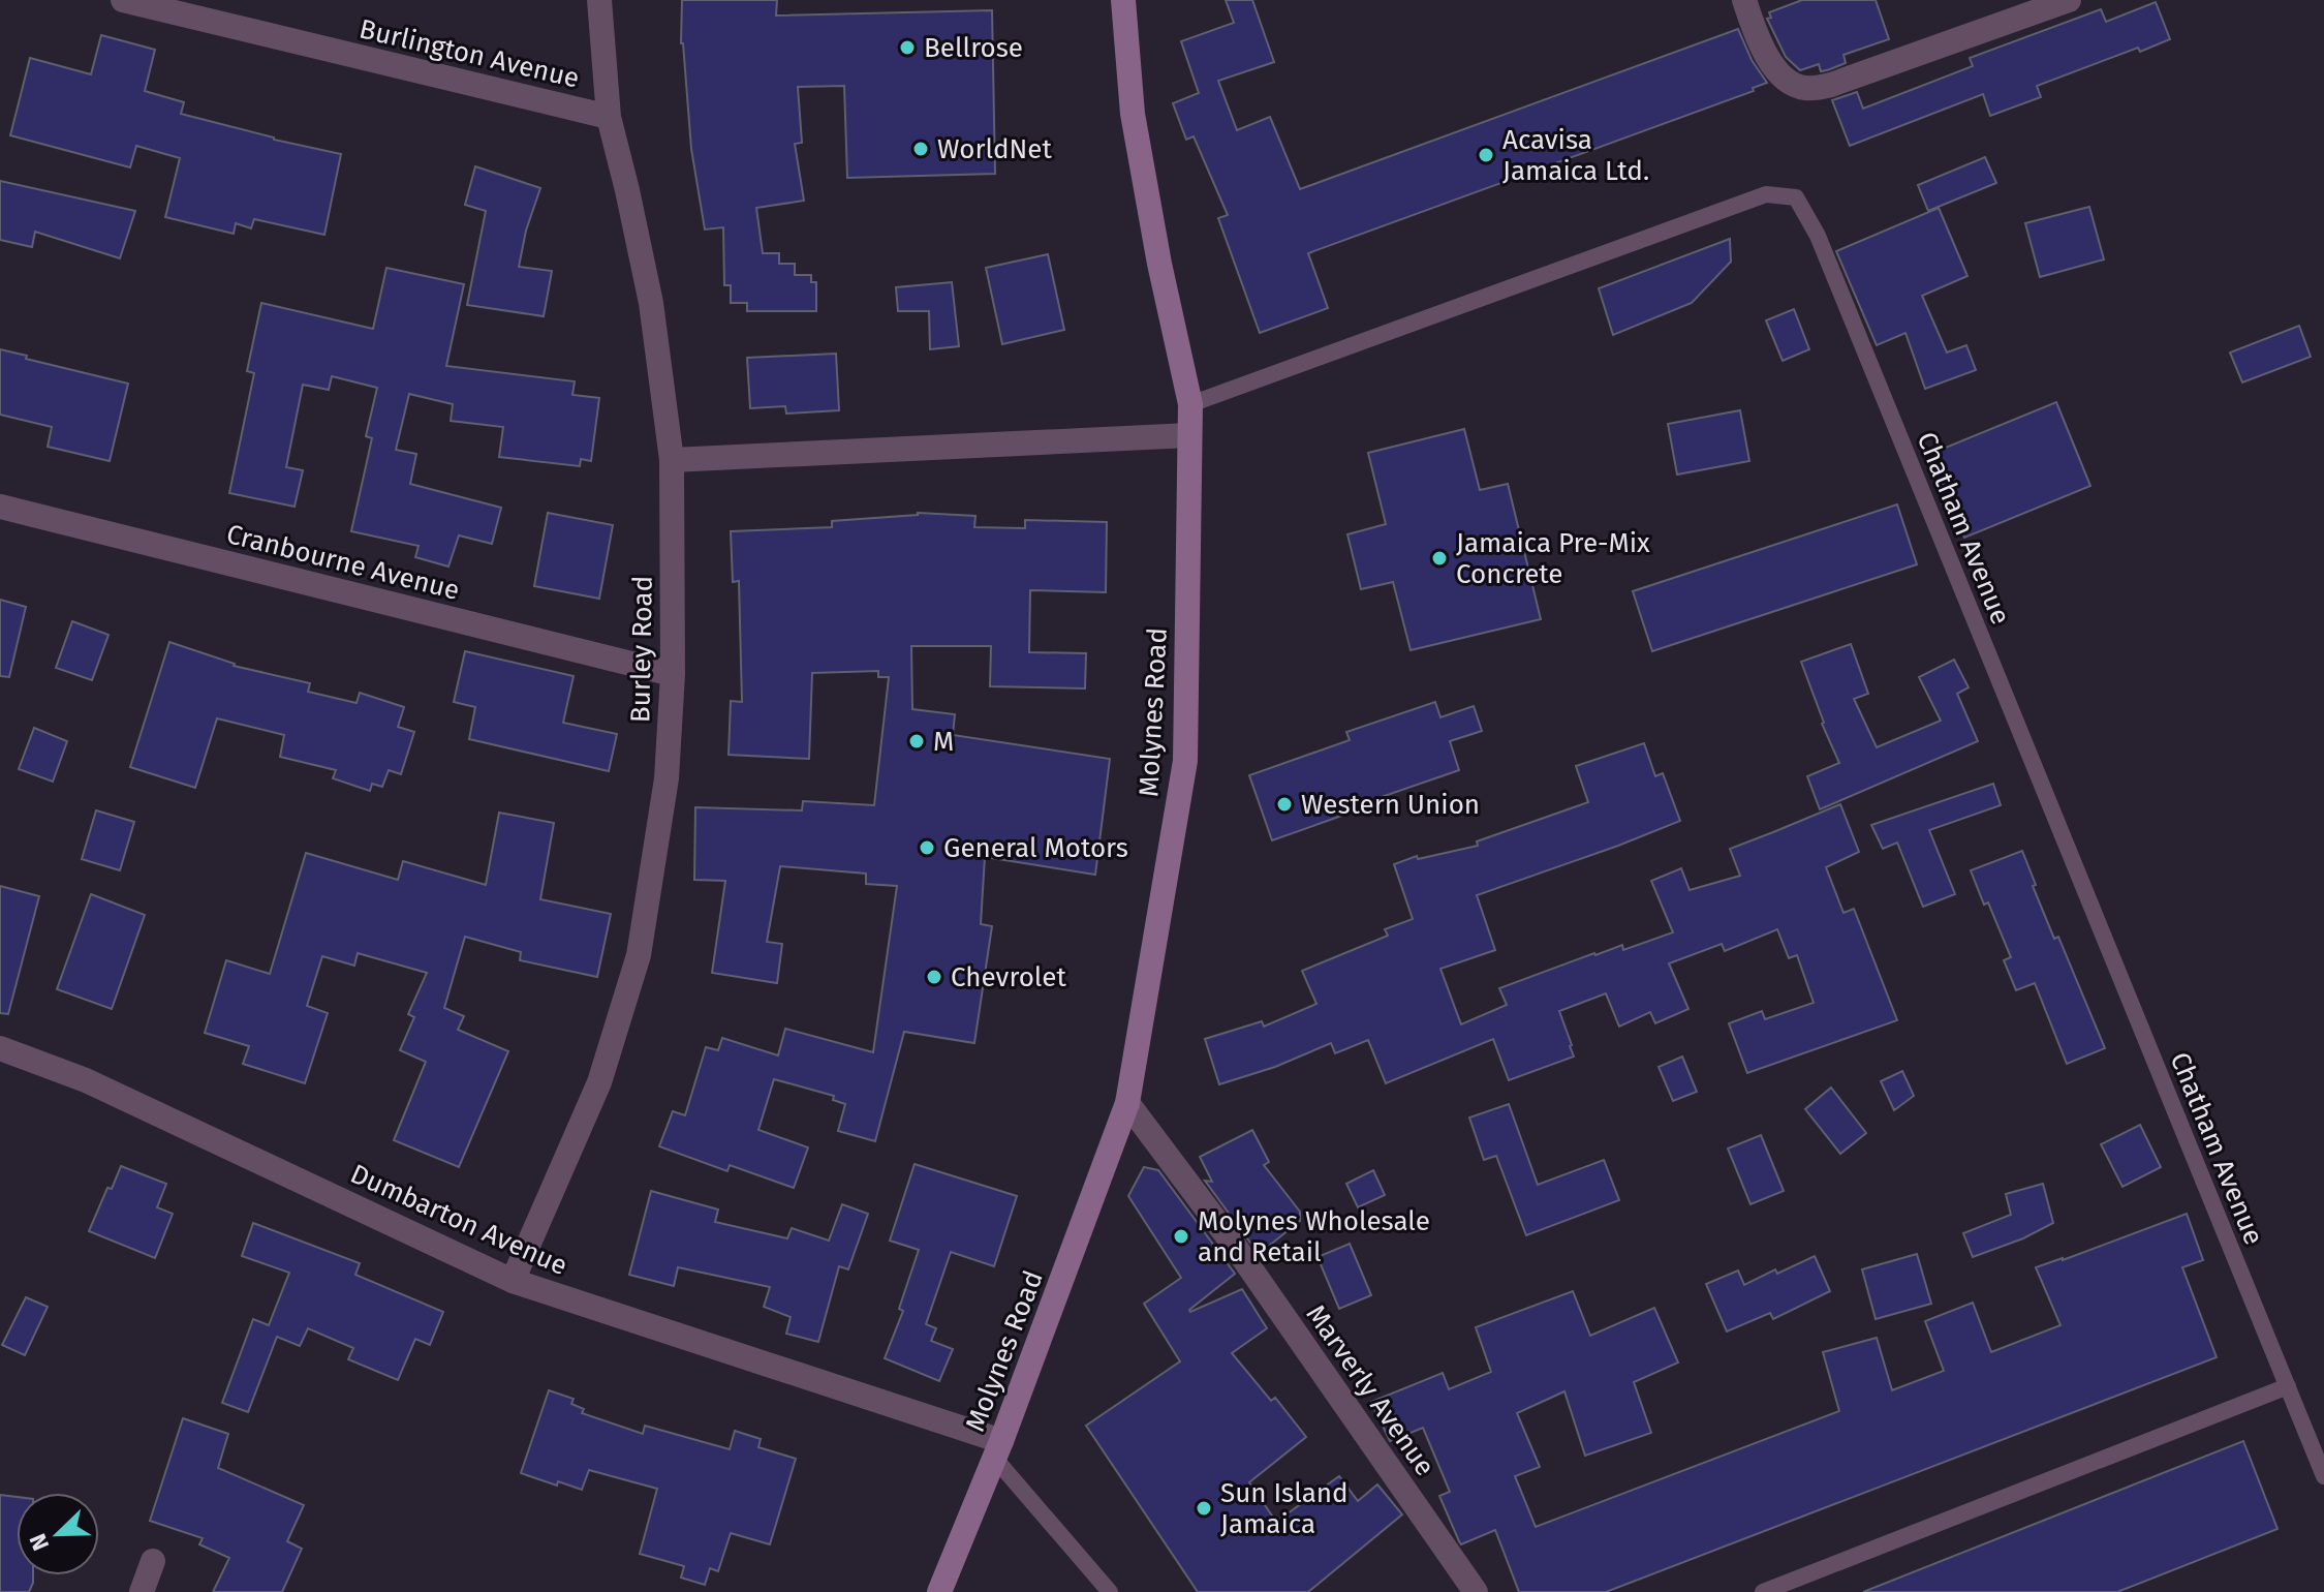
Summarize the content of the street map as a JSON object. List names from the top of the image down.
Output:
{
  "streets": {
    "main road": ["Molynes Road"],
    "street": [
      "Burlington Avenue",
      "Cranbourne Avenue",
      "Burley Road",
      "Dumbarton Avenue",
      "Marverly Avenue"
    ],
    "lane": ["Chatham Avenue"]
  },
  "crossings": [
    ["Burlington Avenue", "Burley Road"],
    ["Chatham Avenue", "Molynes Road"],
    ["Cranbourne Avenue", "Burley Road"],
    ["Burley Road", "Dumbarton Avenue"],
    ["Molynes Road", "Dumbarton Avenue"],
    ["Molynes Road", "Marverly Avenue"]
  ],
  "places": [
    "Bellrose",
    "WorldNet",
    "Acavisa Jamaica Ltd.",
    "Jamaica Pre-Mix Concrete",
    "M",
    "Western Union",
    "General Motors",
    "Chevrolet",
    "Molynes Wholesale and Retail",
    "Sun Island Jamaica"
  ],
  "north": "bottom left"
}
